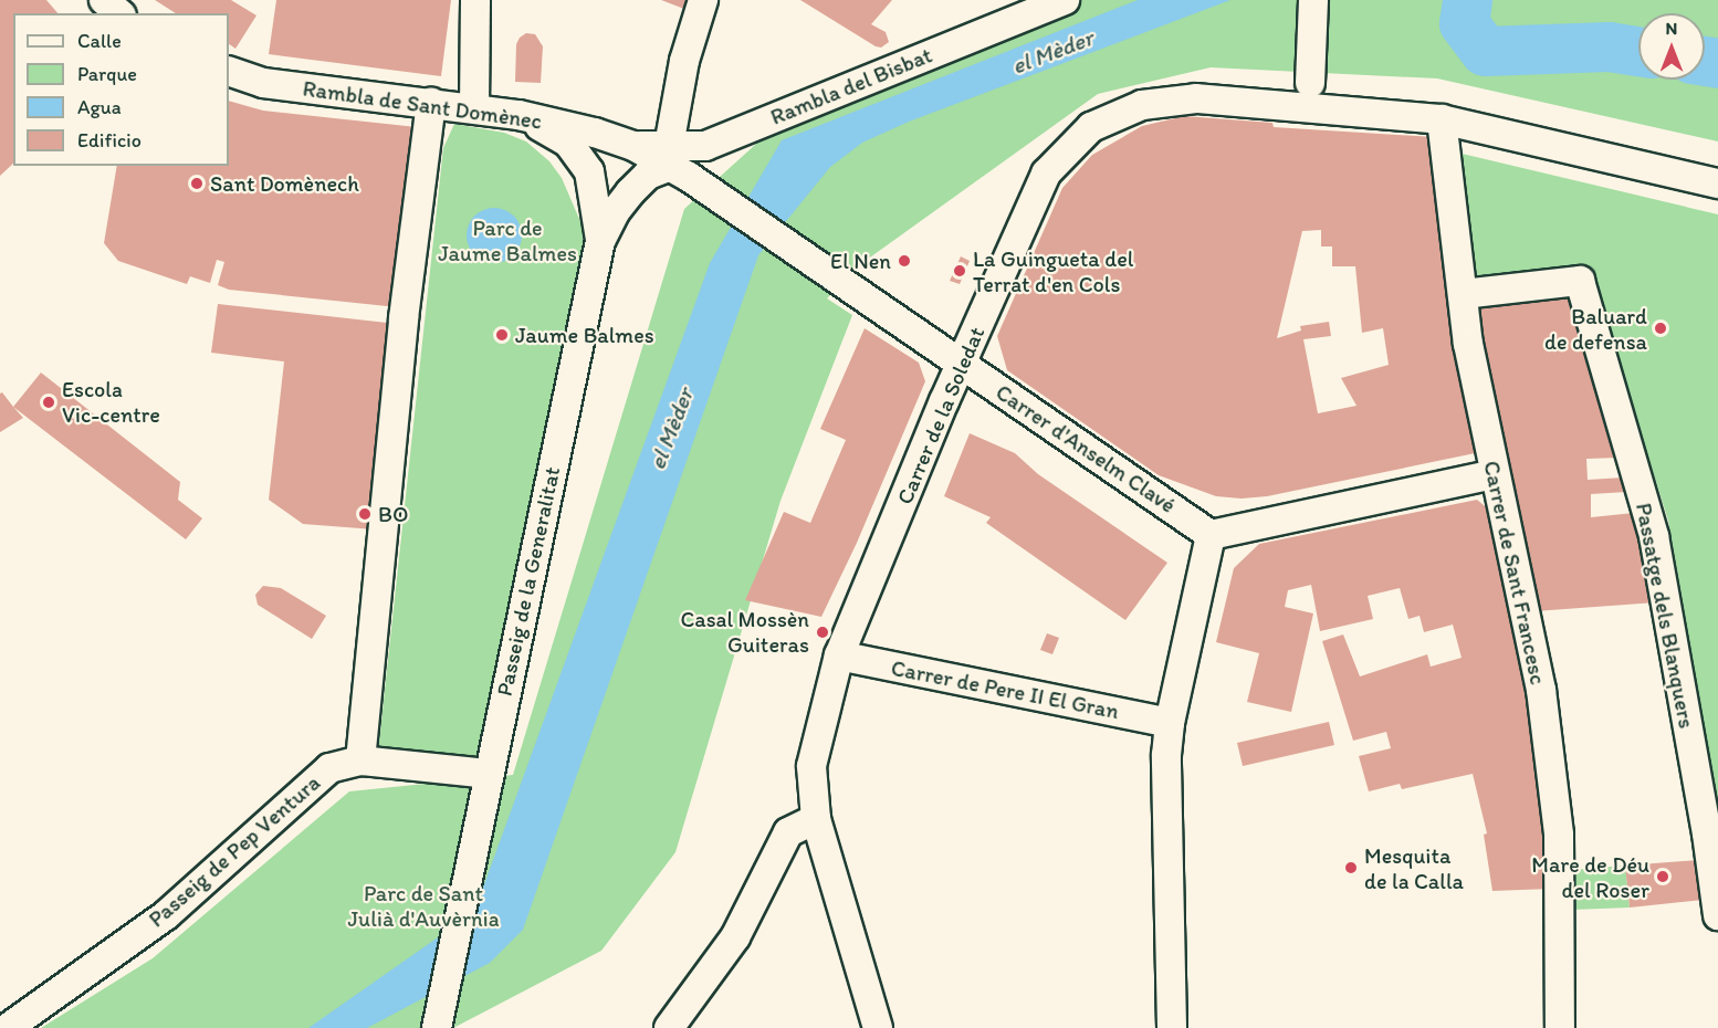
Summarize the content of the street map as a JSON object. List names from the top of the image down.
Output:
{
  "streets": {
    "street": [
      "Rambla del Bisbat",
      "Rambla de Sant Domènec",
      "Carrer de la Soledat",
      "Carrer d'Anselm Clavé",
      "Carrer de Sant Francesc",
      "Passeig de la Generalitat",
      "Passatge dels Blanquers",
      "Carrer de Pere II El Gran",
      "Passeig de Pep Ventura"
    ]
  },
  "crossings": [
    ["Rambla del Bisbat", "Rambla de Sant Domènec"],
    ["Rambla del Bisbat", "Carrer d'Anselm Clavé"],
    ["Rambla del Bisbat", "Passeig de la Generalitat"],
    ["Carrer de la Soledat", "Carrer d'Anselm Clavé"],
    ["Carrer de la Soledat", "Carrer de Sant Francesc"],
    ["Carrer de la Soledat", "Carrer de Pere II El Gran"],
    ["Carrer d'Anselm Clavé", "Passeig de la Generalitat"],
    ["Carrer de Sant Francesc", "Passatge dels Blanquers"],
    ["Passeig de la Generalitat", "Passeig de Pep Ventura"]
  ],
  "water": ["el Mèder"],
  "parks": ["Parc de Jaume Balmes", "Parc de Sant Julià d'Auvèrnia"],
  "places": [
    "Sant Domènech",
    "El Nen",
    "La Guingueta del Terrat d'en Cols",
    "Baluard de defensa",
    "Jaume Balmes",
    "Escola Vic-centre",
    "BO",
    "Casal Mossèn Guiteras",
    "Mesquita de la Calla",
    "Mare de Déu del Roser"
  ],
  "legend": [
    "Calle",
    "Parque",
    "Agua",
    "Edificio"
  ],
  "north": "top"
}
